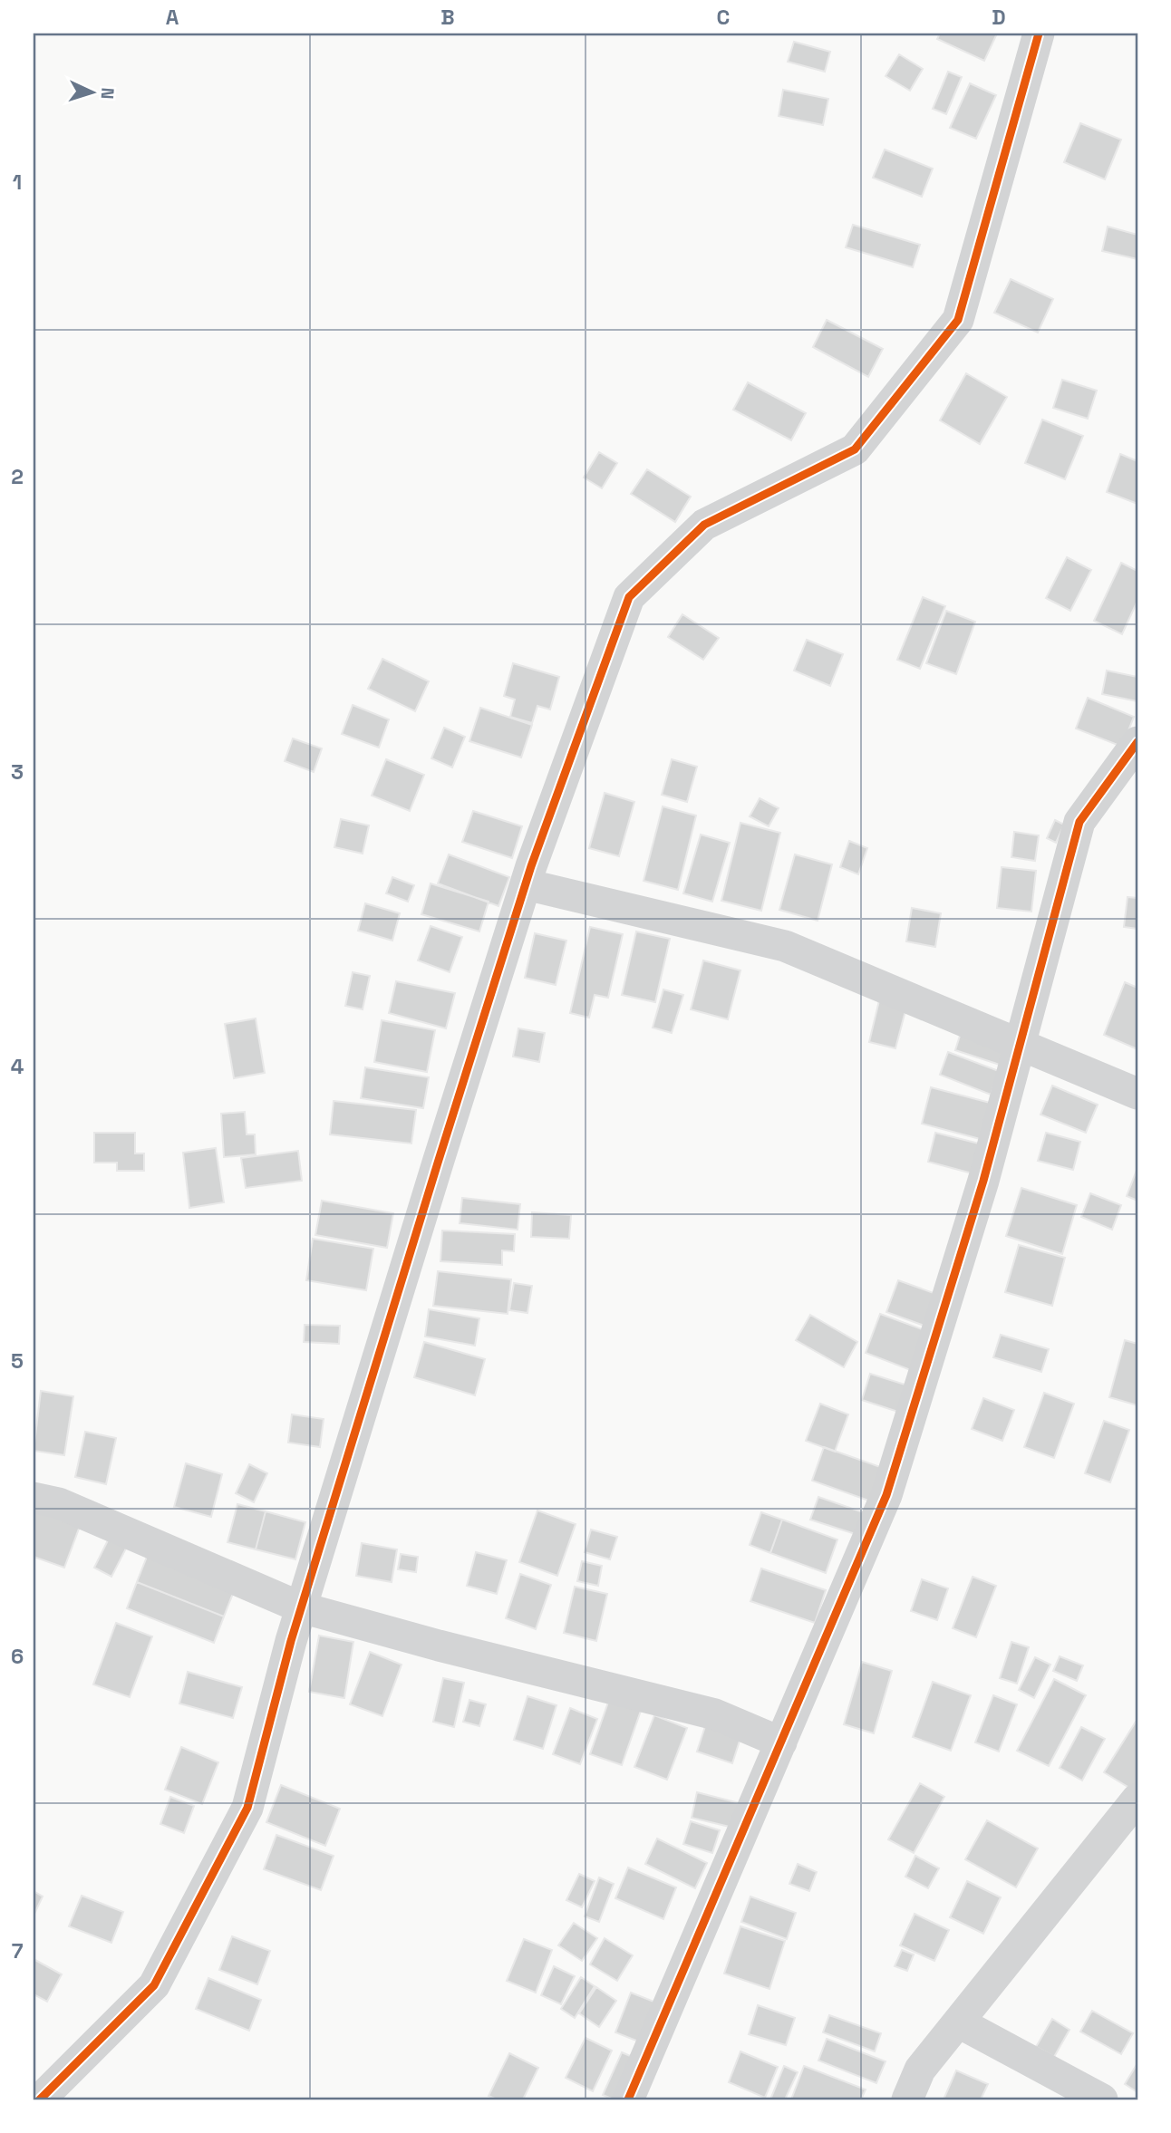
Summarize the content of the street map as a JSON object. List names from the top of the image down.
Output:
{
  "north": "right",
  "grid": {
    "columns": [
      "A",
      "B",
      "C",
      "D"
    ],
    "rows": [
      "1",
      "2",
      "3",
      "4",
      "5",
      "6",
      "7"
    ]
  }
}
